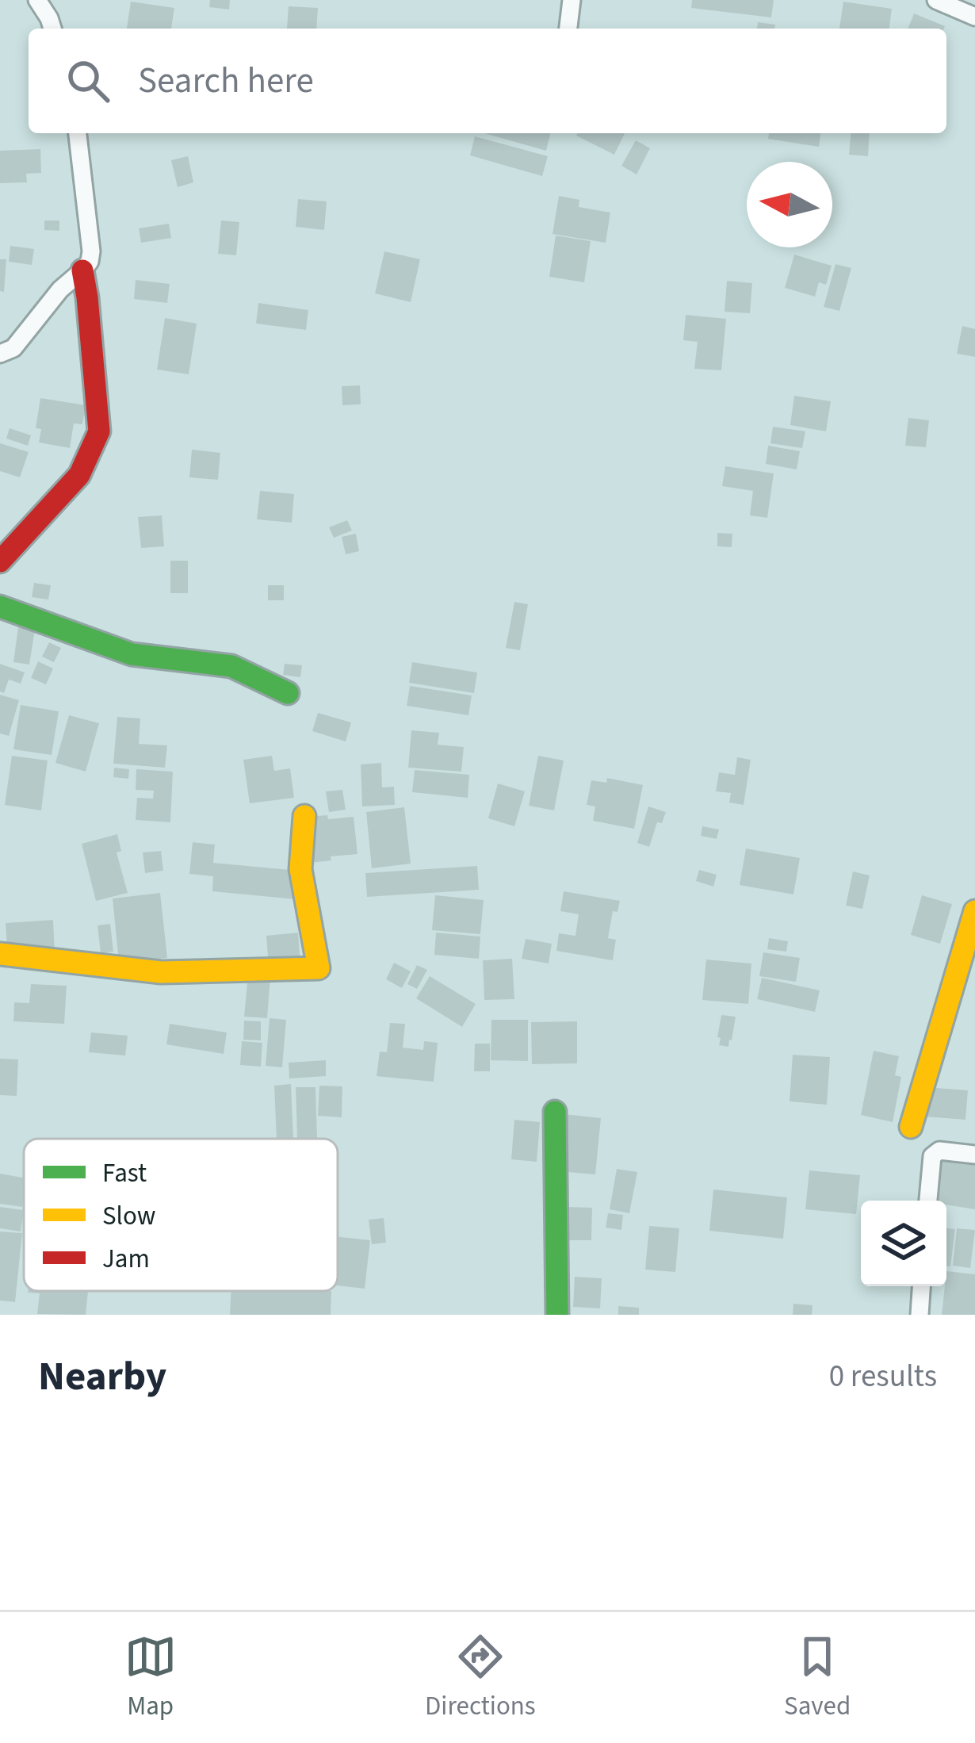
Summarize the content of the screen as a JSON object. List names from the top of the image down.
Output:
{
  "legend": ["Fast", "Slow", "Jam"],
  "north": "left",
  "page": {
    "search": "Search here",
    "heading": ["Nearby", "0 results"],
    "nav": ["Map", "Directions", "Saved"]
  }
}
